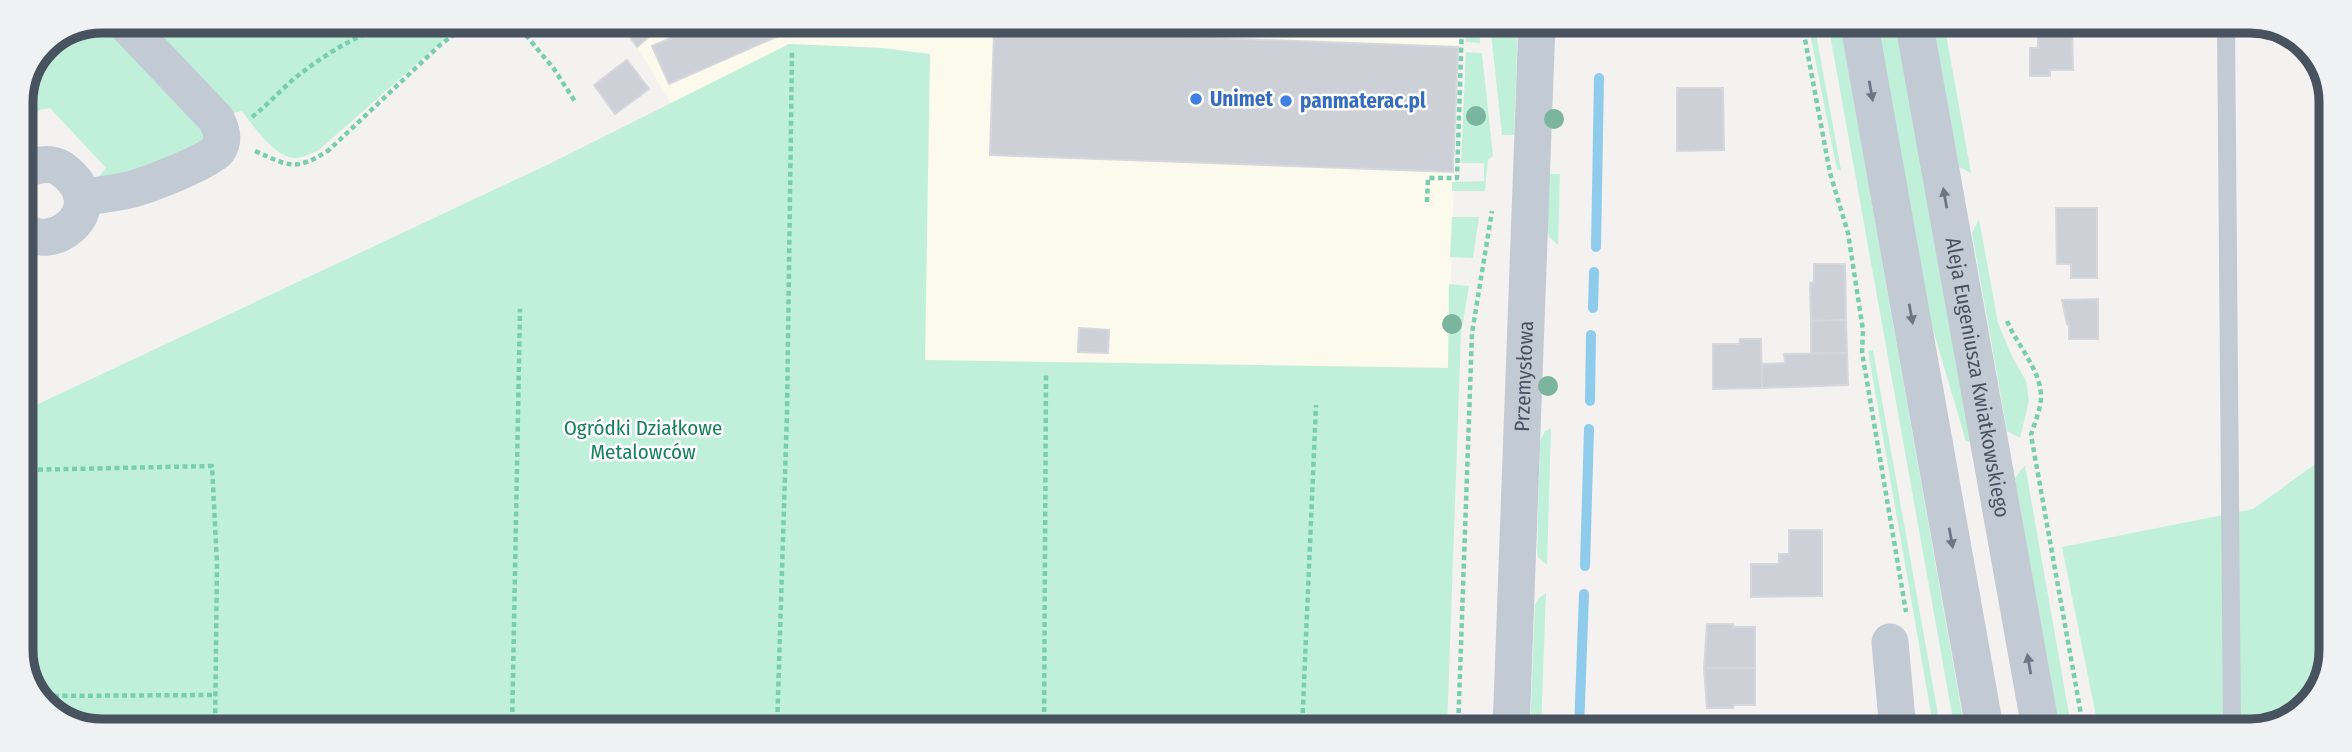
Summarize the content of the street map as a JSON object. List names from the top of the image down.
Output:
{
  "streets": {
    "street": ["Przemysłowa", "Aleja Eugeniusza Kwiatkowskiego"]
  },
  "parks": ["Ogródki Działkowe Metalowców"],
  "places": ["Unimet", "panmaterac.pl"]
}
